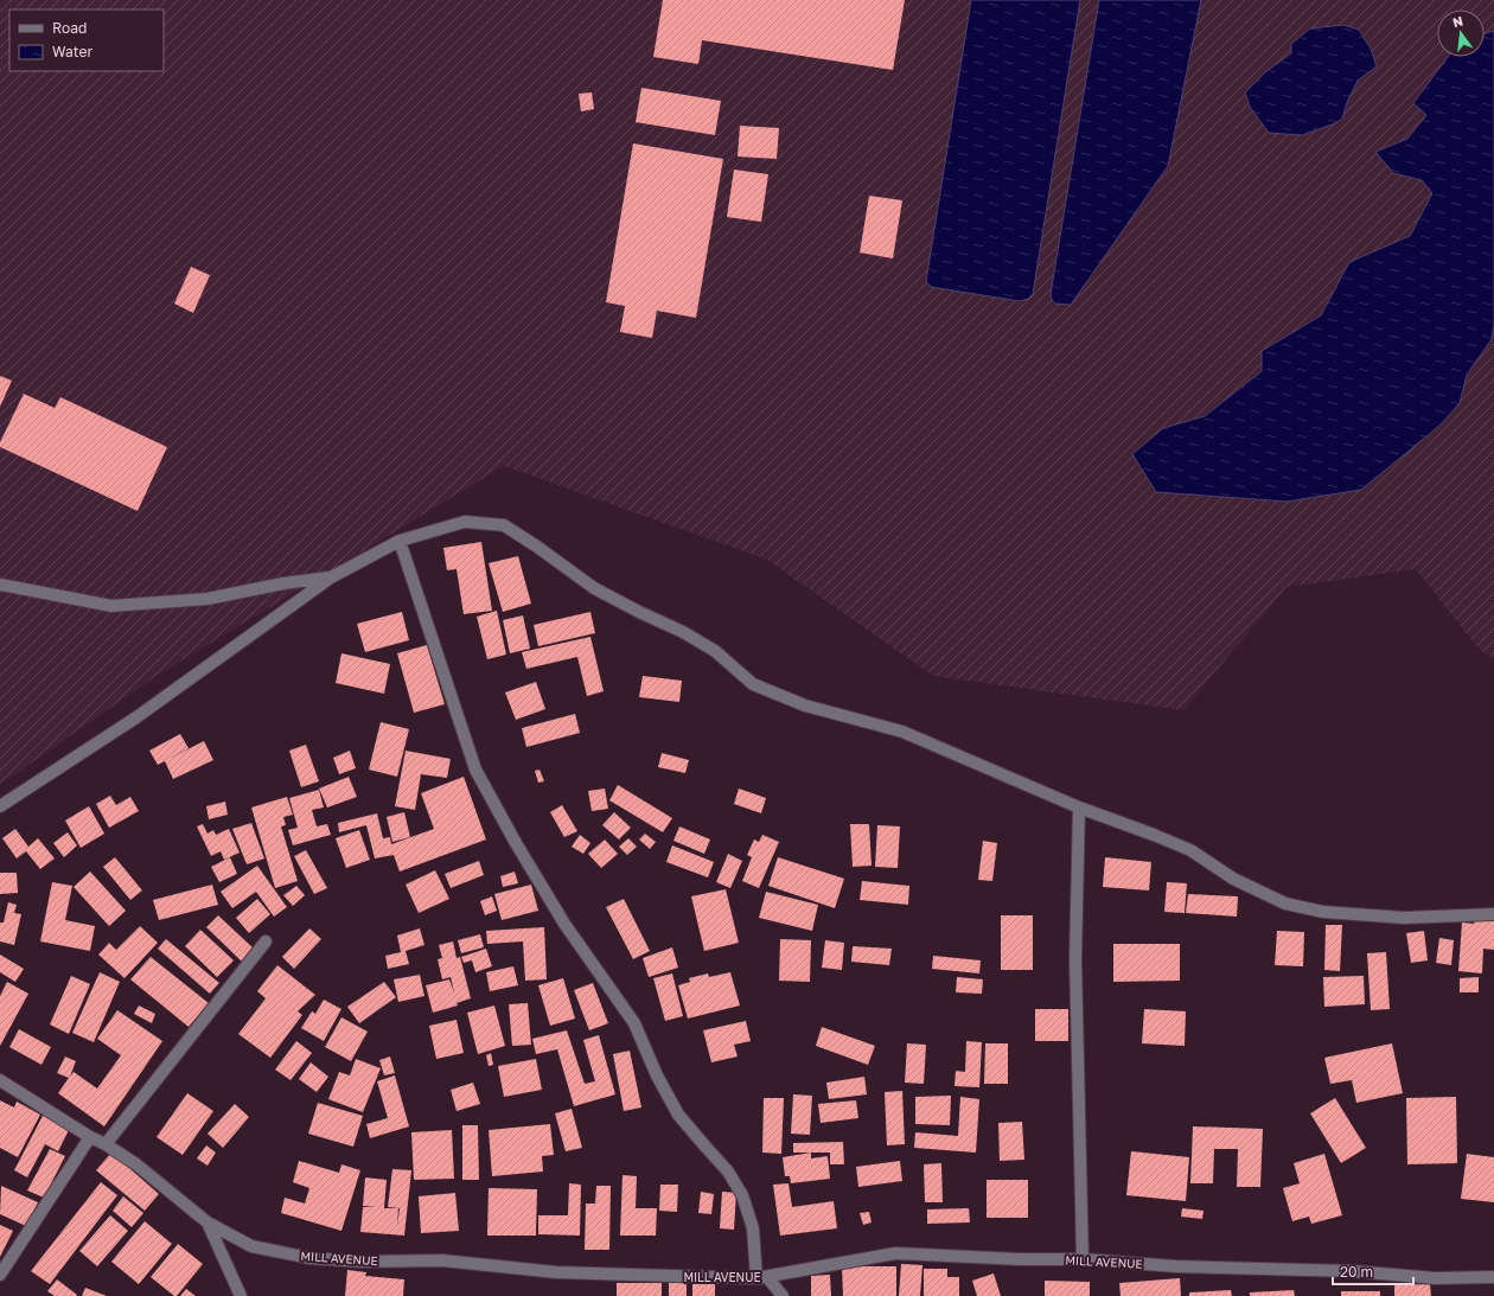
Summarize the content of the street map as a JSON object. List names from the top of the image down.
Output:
{
  "streets": {
    "street": ["MILL AVENUE"]
  },
  "legend": ["Road", "Water"],
  "scale_bar": "20 m",
  "north": "top"
}
